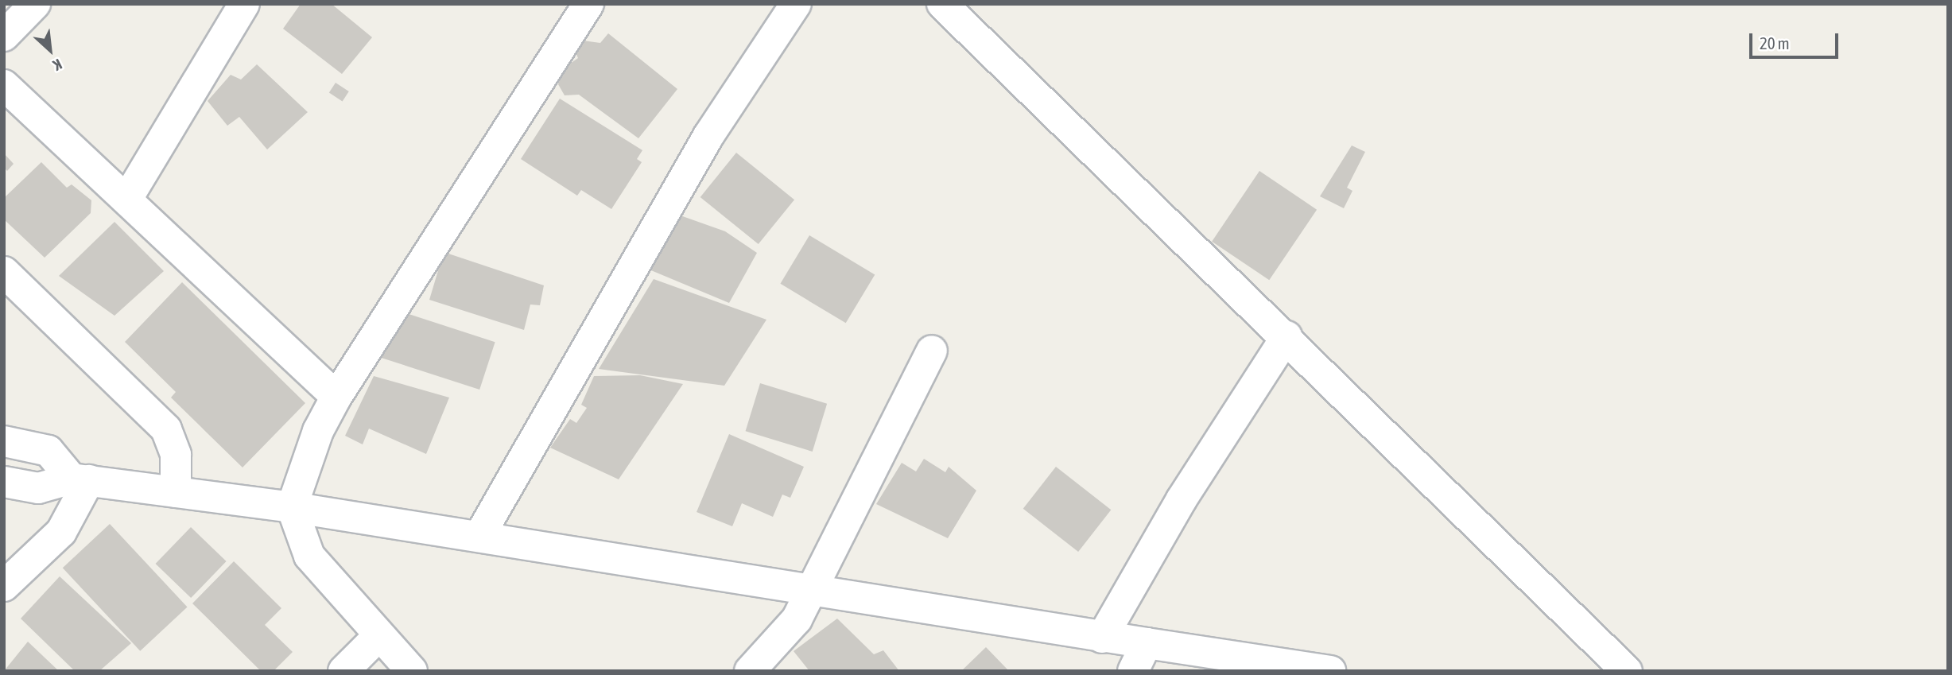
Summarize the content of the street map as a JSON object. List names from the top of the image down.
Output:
{
  "scale_bar": "20 m",
  "north": "bottom right"
}
